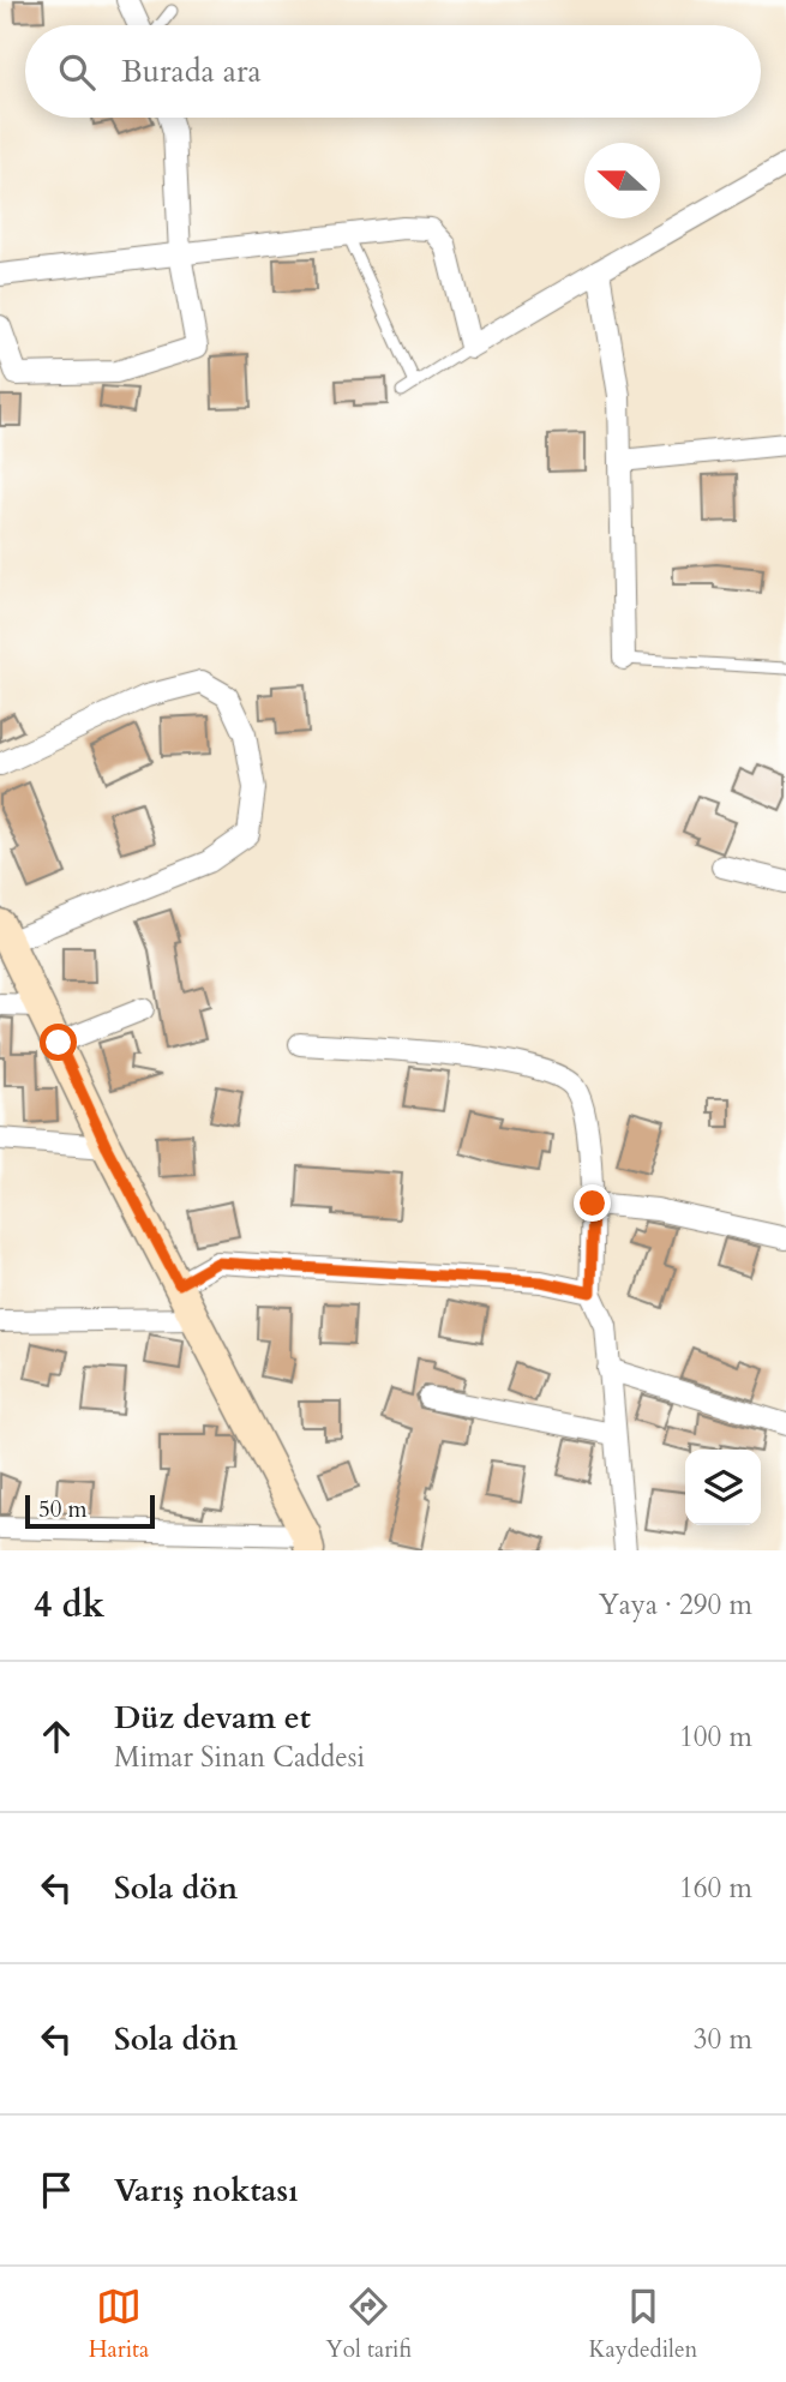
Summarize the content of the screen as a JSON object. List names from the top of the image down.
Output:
{
  "scale_bar": "50 m",
  "north": "left",
  "page": {
    "search": "Burada ara",
    "scale": "50 m",
    "heading": ["4 dk", "Yaya · 290 m"],
    "list": [
      ["Düz devam et", "Mimar Sinan Caddesi", "100 m"],
      ["Sola dön", "160 m"],
      ["Sola dön", "30 m"],
      "Varış noktası"
    ],
    "nav": ["Harita", "Yol tarifi", "Kaydedilen"]
  }
}
